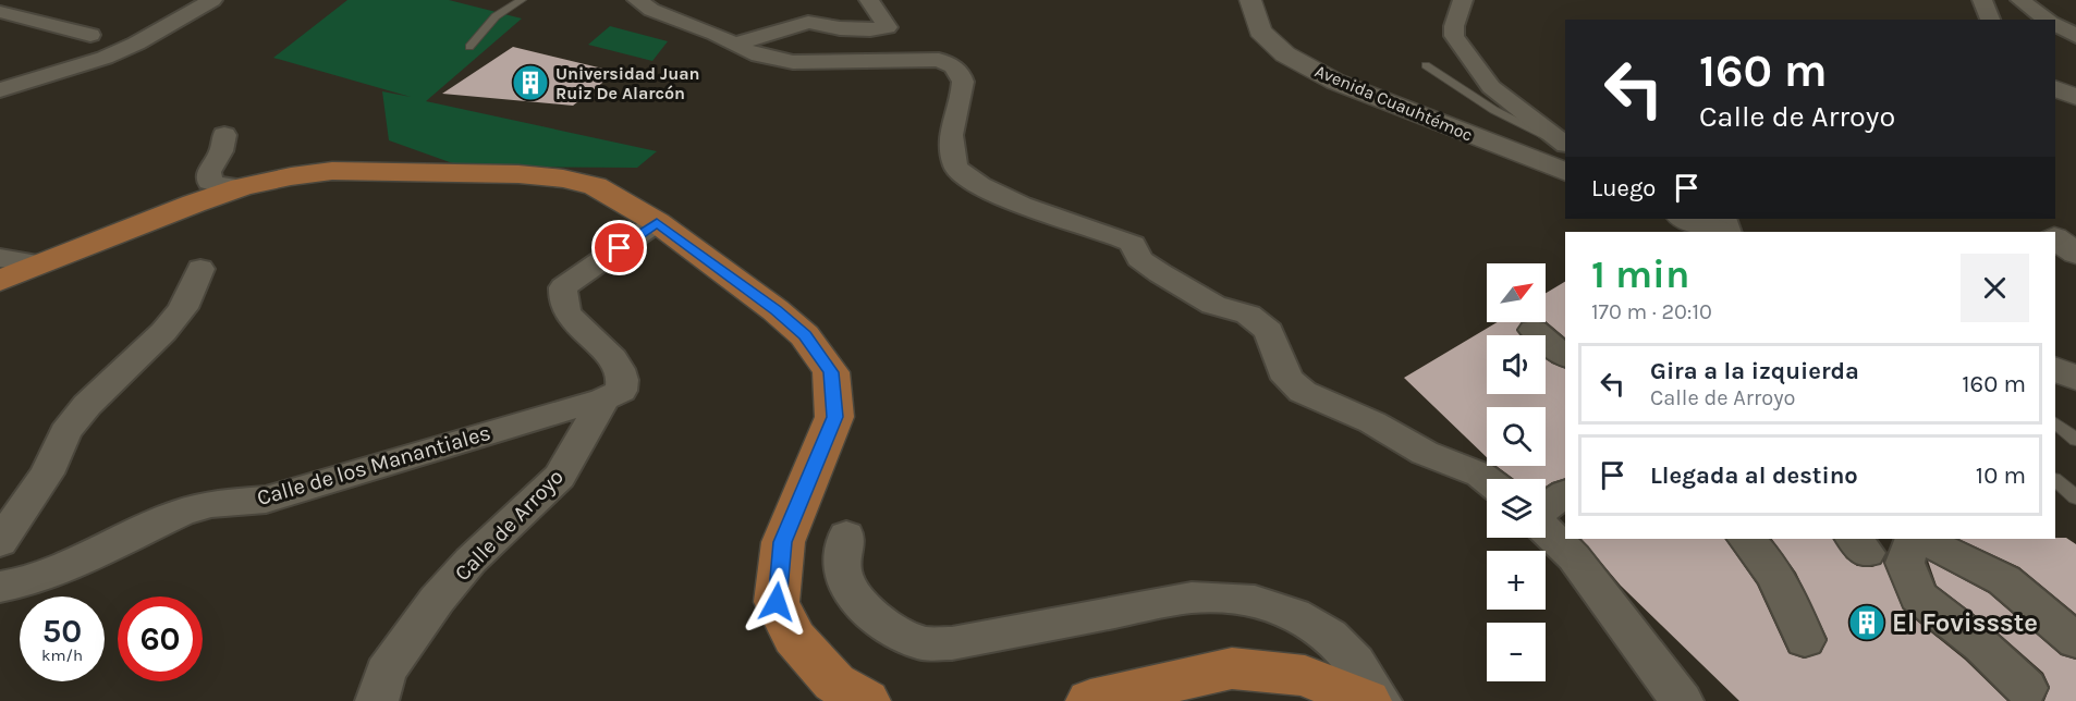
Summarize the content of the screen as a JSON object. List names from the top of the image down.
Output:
{
  "streets": {
    "main road": ["Avenida Cuauhtémoc"],
    "street": ["Calle de los Manantiales", "Calle de Arroyo"]
  },
  "crossings": [
    ["Calle de los Manantiales", "Calle de Arroyo"]
  ],
  "places": {
    "building": ["Universidad Juan Ruiz De Alarcón", "El Fovissste"]
  },
  "north": "top right",
  "page": {
    "turn": ["160 m", "Calle de Arroyo"],
    "then": "Luego",
    "heading": ["1 min", "170 m · 20:10"],
    "map_buttons": ["+", "−"],
    "list": [
      {
        "name": "Gira a la izquierda",
        "note": "Calle de Arroyo",
        "value": "160 m"
      },
      {
        "name": "Llegada al destino",
        "value": "10 m"
      }
    ],
    "speed": "50 km/h",
    "limit": "60"
  }
}
